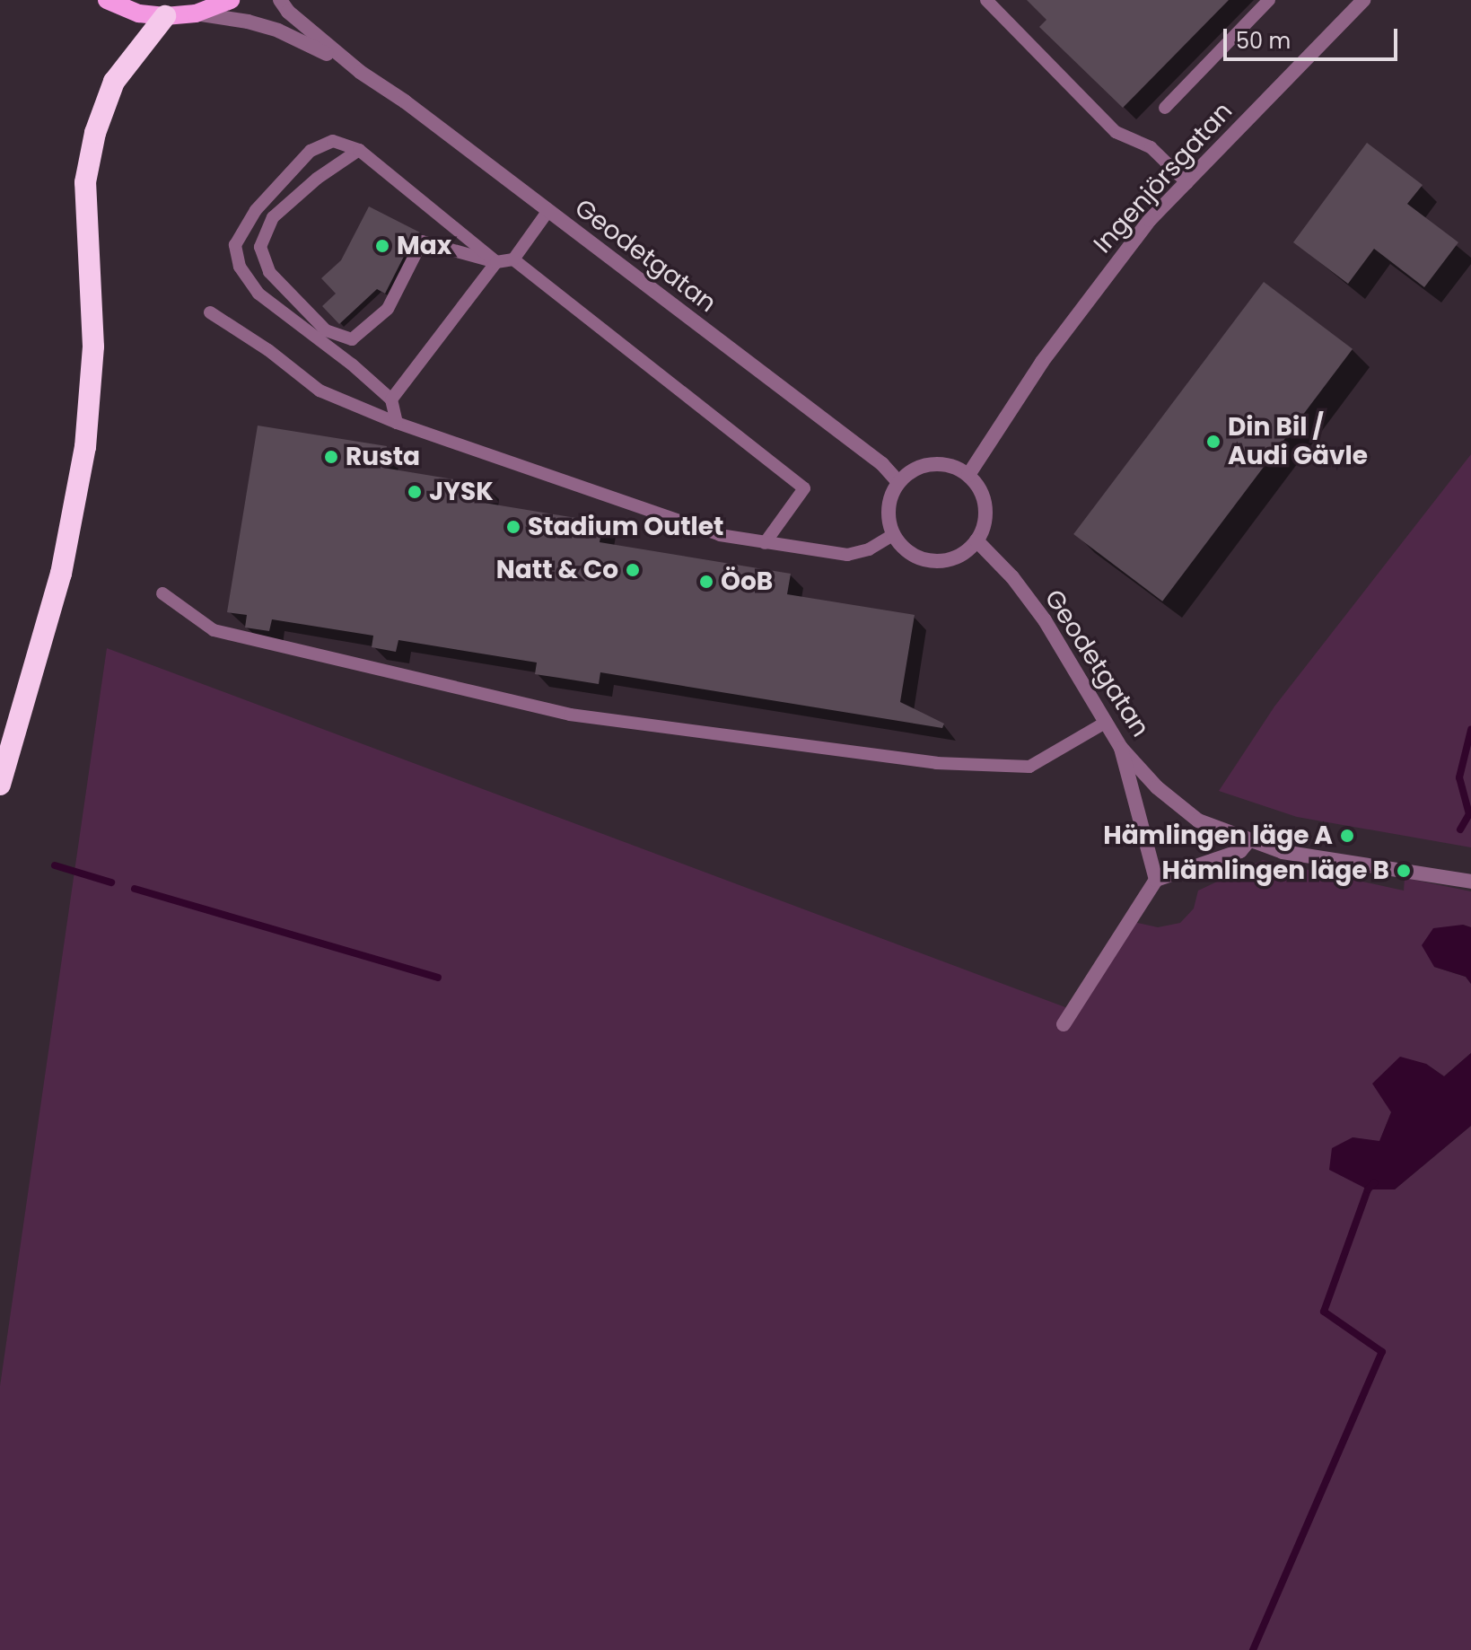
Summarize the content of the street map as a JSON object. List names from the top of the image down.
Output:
{
  "streets": {
    "street": ["Ingenjörsgatan", "Geodetgatan"]
  },
  "crossings": [
    ["Ingenjörsgatan", "Geodetgatan"]
  ],
  "places": [
    "Max",
    "Din Bil / Audi Gävle",
    "Rusta",
    "JYSK",
    "Stadium Outlet",
    "Natt & Co",
    "ÖoB",
    "Hämlingen läge A",
    "Hämlingen läge B"
  ],
  "scale_bar": "50 m"
}
